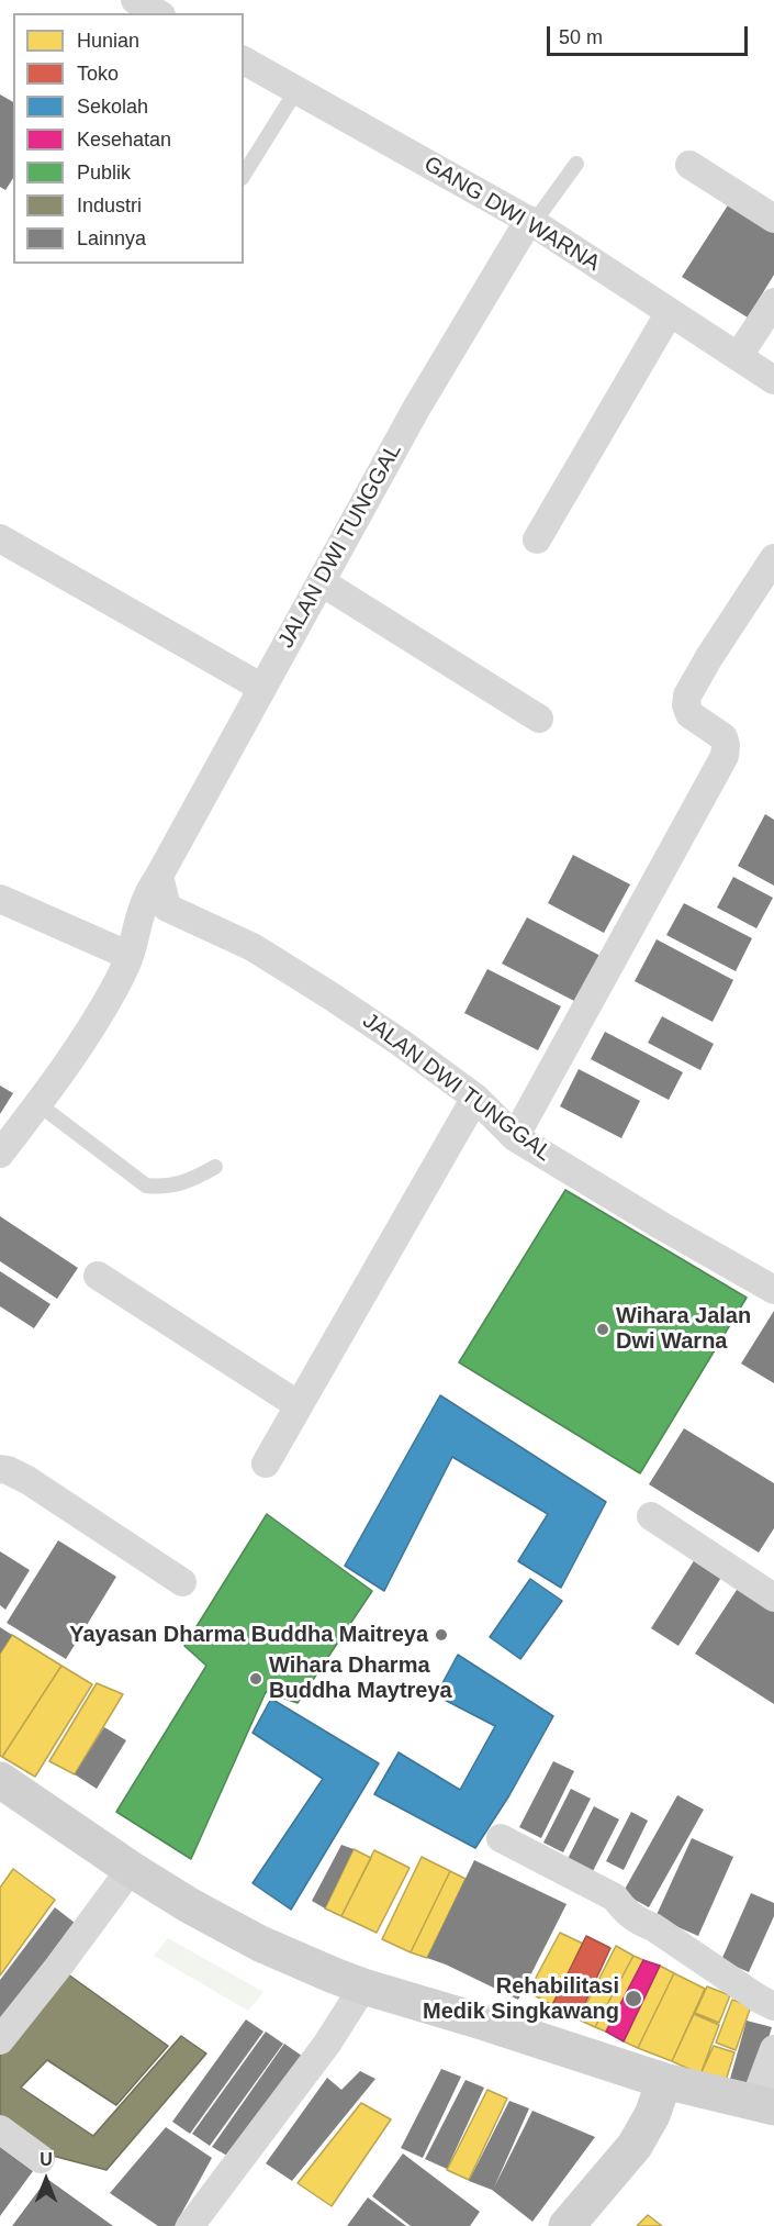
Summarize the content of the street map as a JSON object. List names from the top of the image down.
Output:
{
  "streets": {
    "street": ["GANG DWI WARNA", "JALAN DWI TUNGGAL"]
  },
  "crossings": [
    ["GANG DWI WARNA", "JALAN DWI TUNGGAL"]
  ],
  "places": [
    "Wihara Jalan Dwi Warna",
    "Yayasan Dharma Buddha Maitreya",
    "Wihara Dharma Buddha Maytreya",
    "Rehabilitasi Medik Singkawang"
  ],
  "legend": [
    "Hunian",
    "Toko",
    "Sekolah",
    "Kesehatan",
    "Publik",
    "Industri",
    "Lainnya"
  ],
  "scale_bar": "50 m",
  "north": "top"
}
